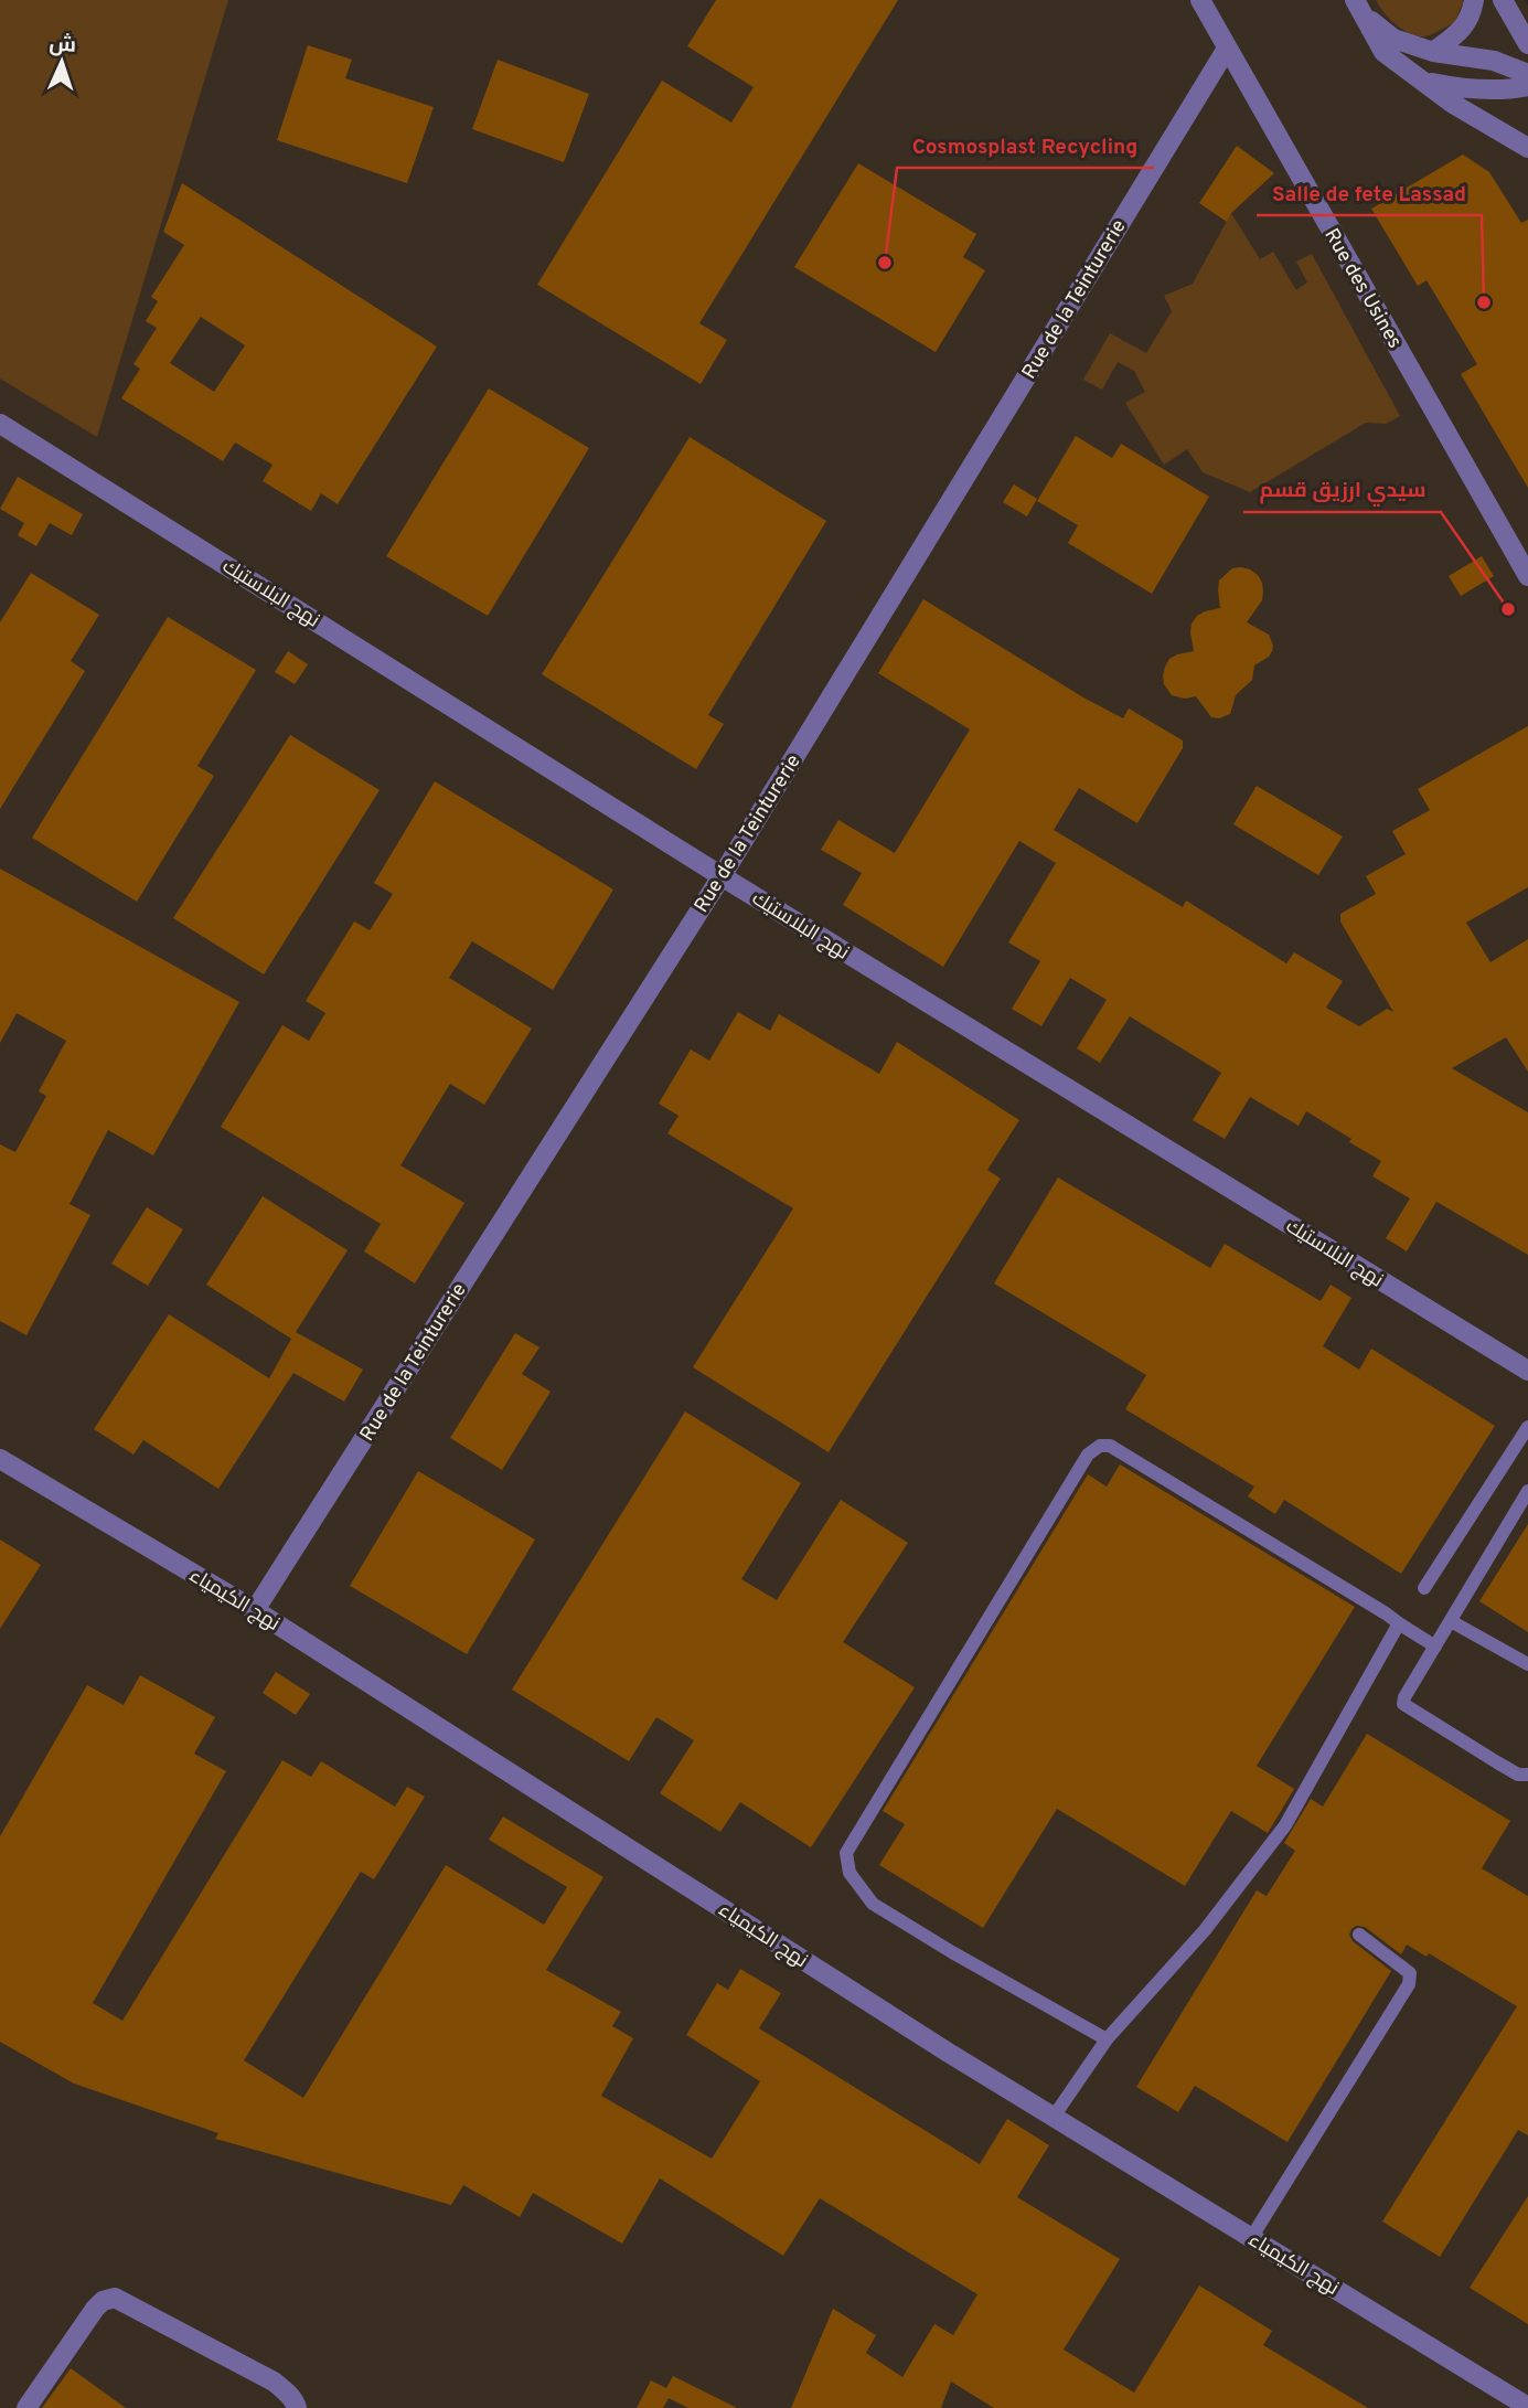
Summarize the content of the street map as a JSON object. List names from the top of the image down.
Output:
{
  "streets": {
    "street": [
      "Rue des Usines",
      "Rue de la Teinturerie",
      "نهج البلاستيك",
      "نهج الكيمياء"
    ]
  },
  "crossings": [
    ["Rue des Usines", "Rue de la Teinturerie"],
    ["Rue de la Teinturerie", "نهج البلاستيك"],
    ["Rue de la Teinturerie", "نهج الكيمياء"]
  ],
  "places": ["Cosmosplast Recycling", "Salle de fete Lassad", "سيدي ارزيق قسم"],
  "north": "top"
}
